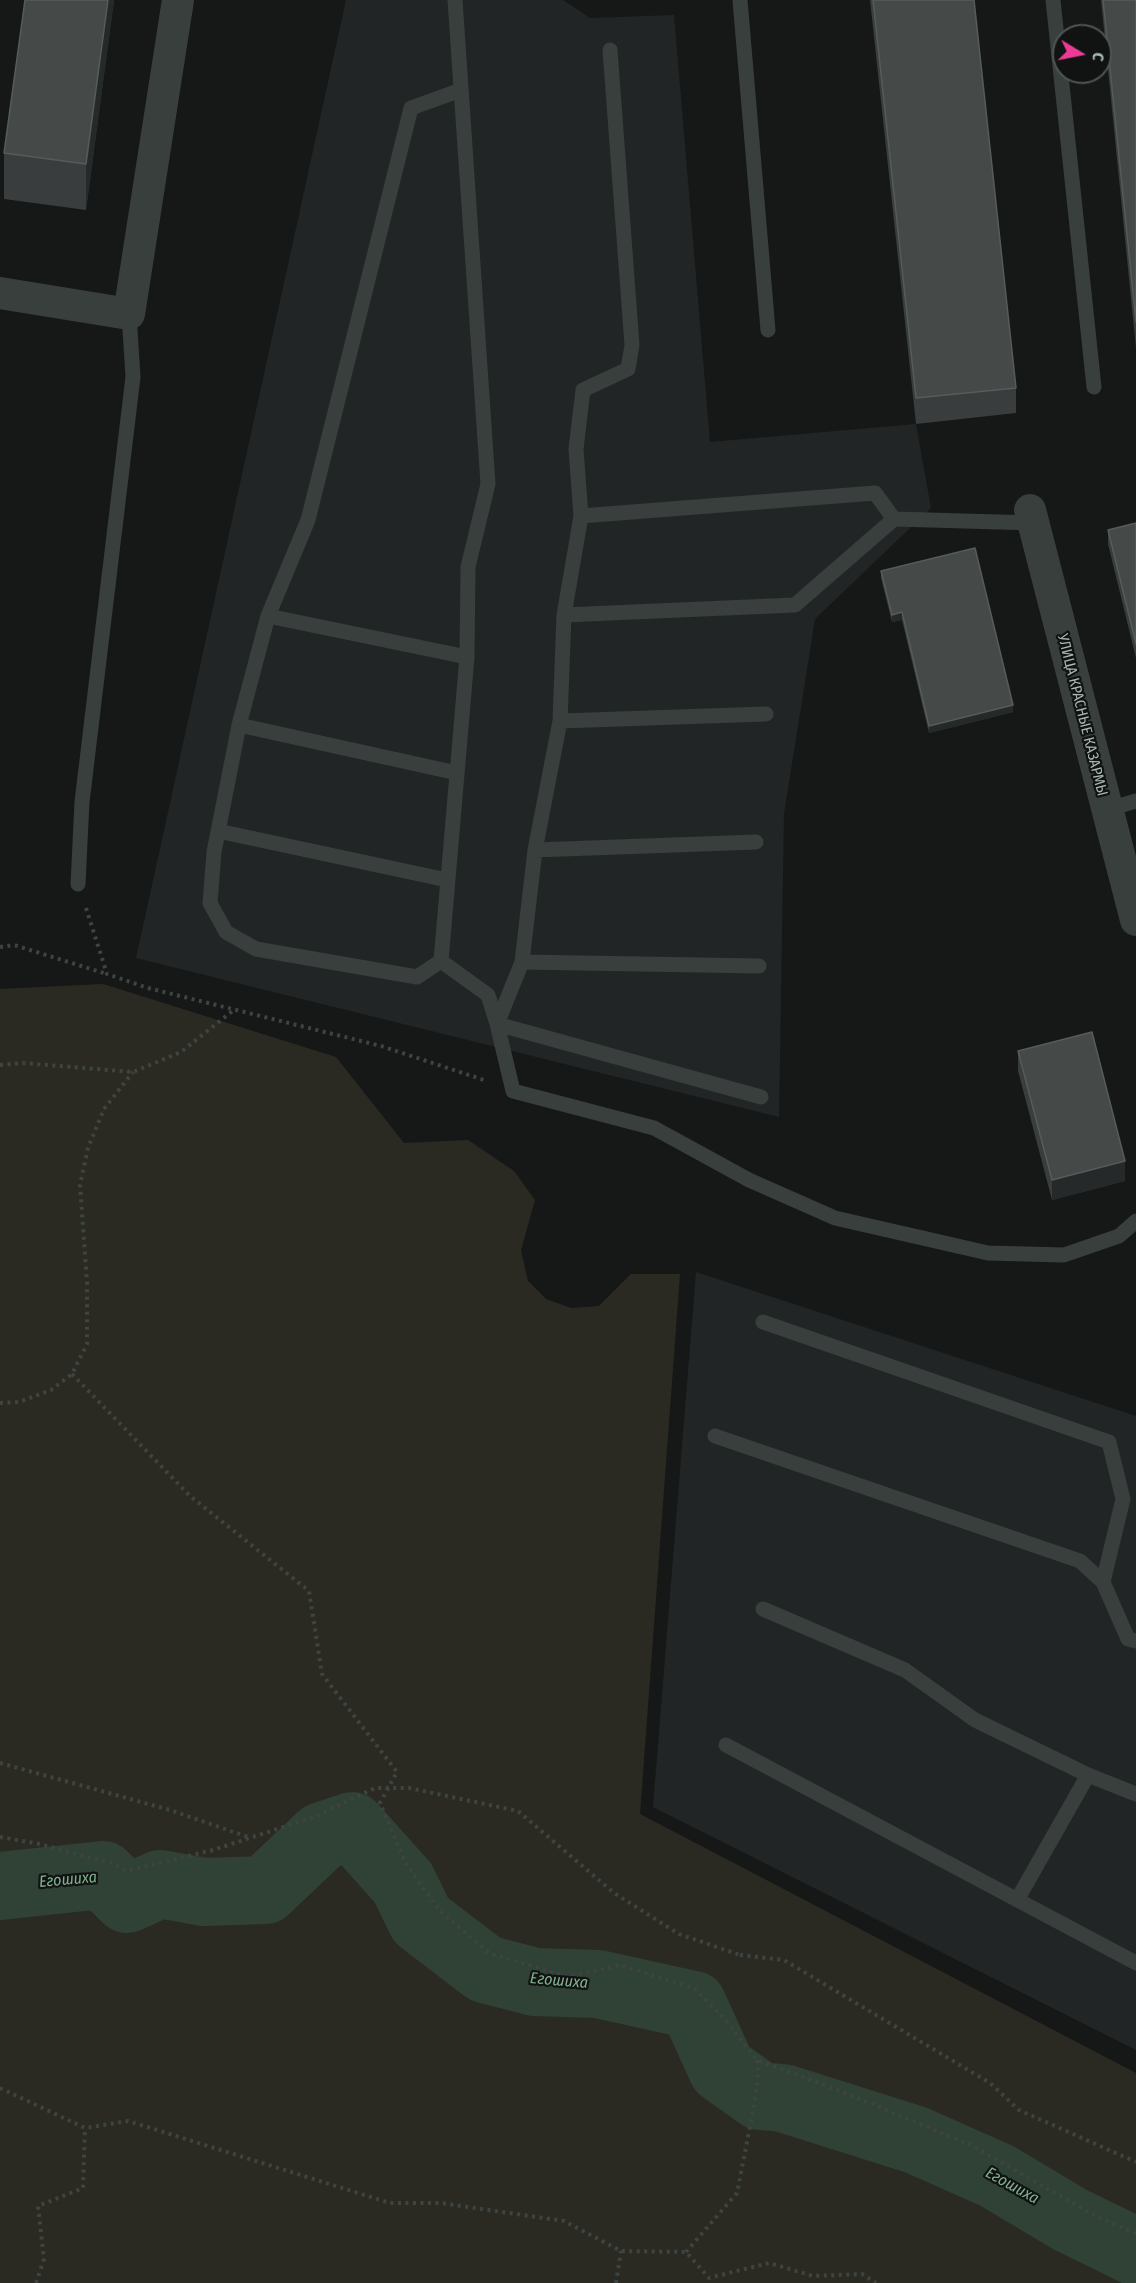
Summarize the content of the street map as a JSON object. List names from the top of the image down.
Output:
{
  "streets": {
    "street": ["УЛИЦА КРАСНЫЕ КАЗАРМЫ"]
  },
  "water": ["Егошиха"],
  "north": "right"
}
